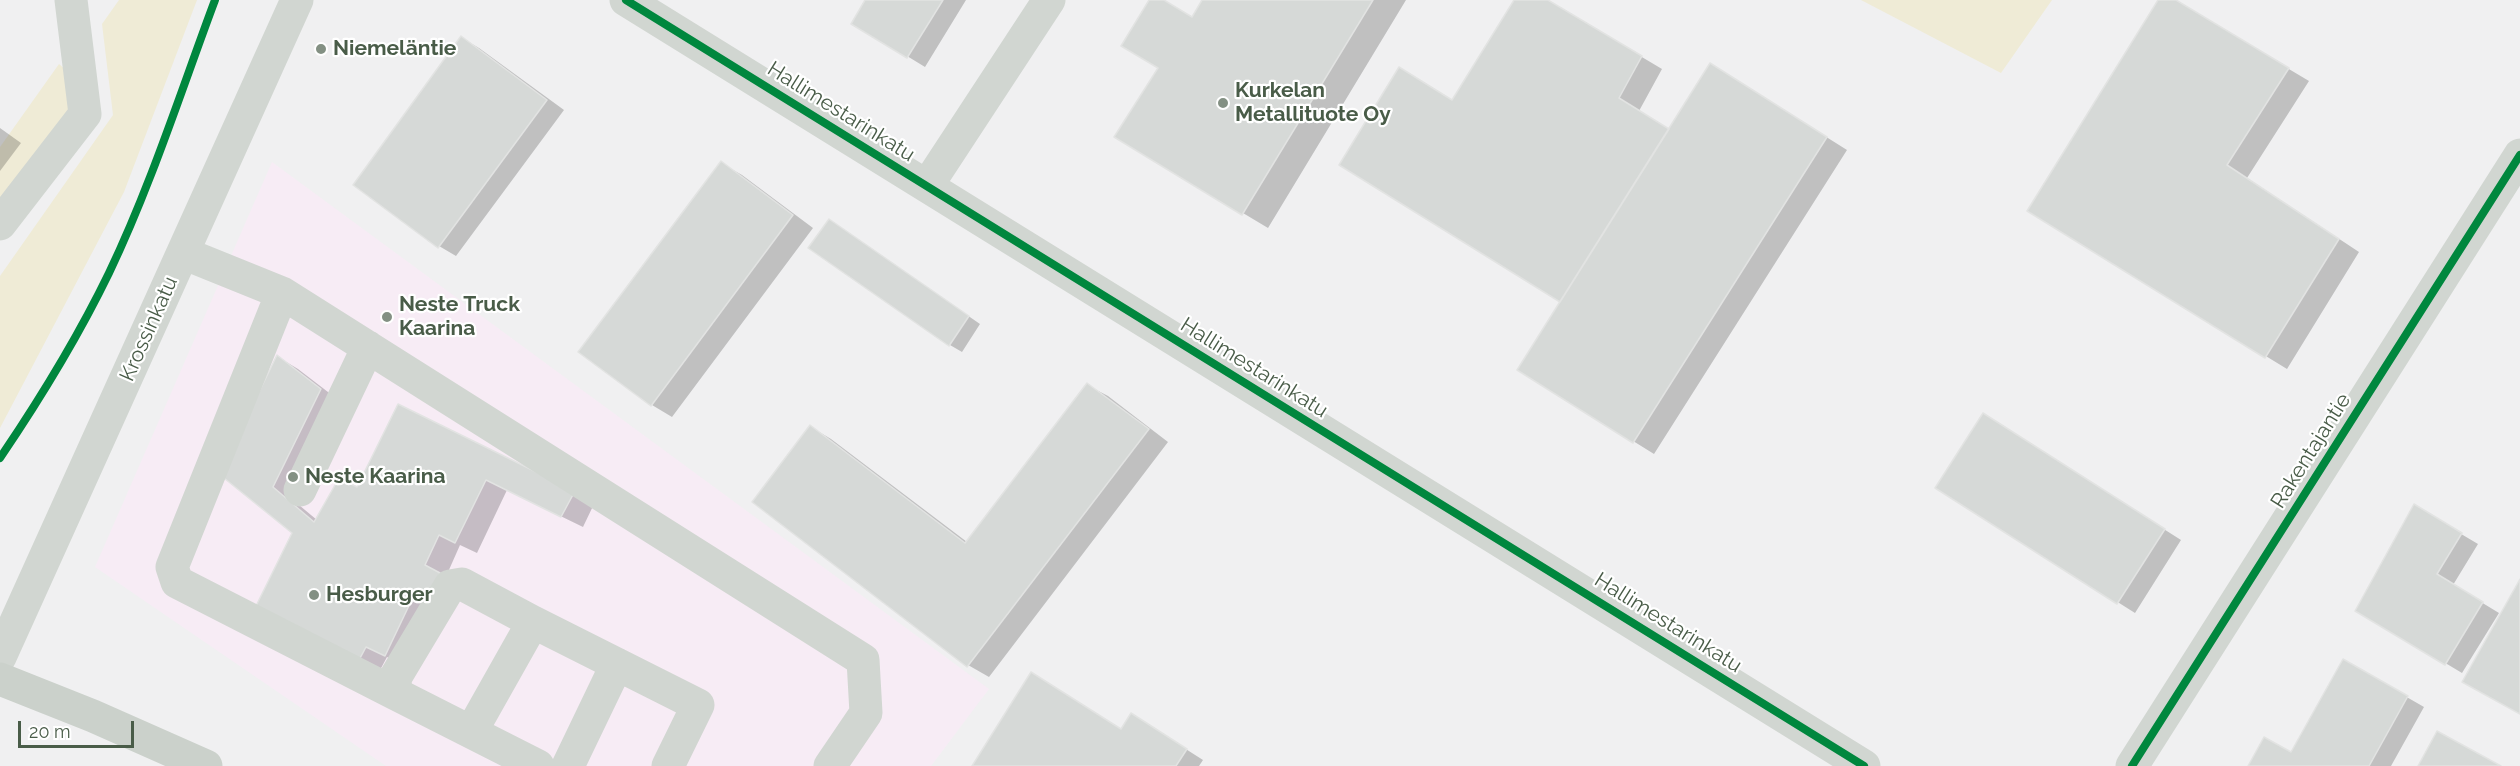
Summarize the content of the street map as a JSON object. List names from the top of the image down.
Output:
{
  "streets": {
    "street": ["Hallimestarinkatu", "Krossinkatu", "Rakentajantie"]
  },
  "places": [
    "Niemeläntie",
    "Kurkelan Metallituote Oy",
    "Neste Truck Kaarina",
    "Neste Kaarina",
    "Hesburger"
  ],
  "scale_bar": "20 m"
}
